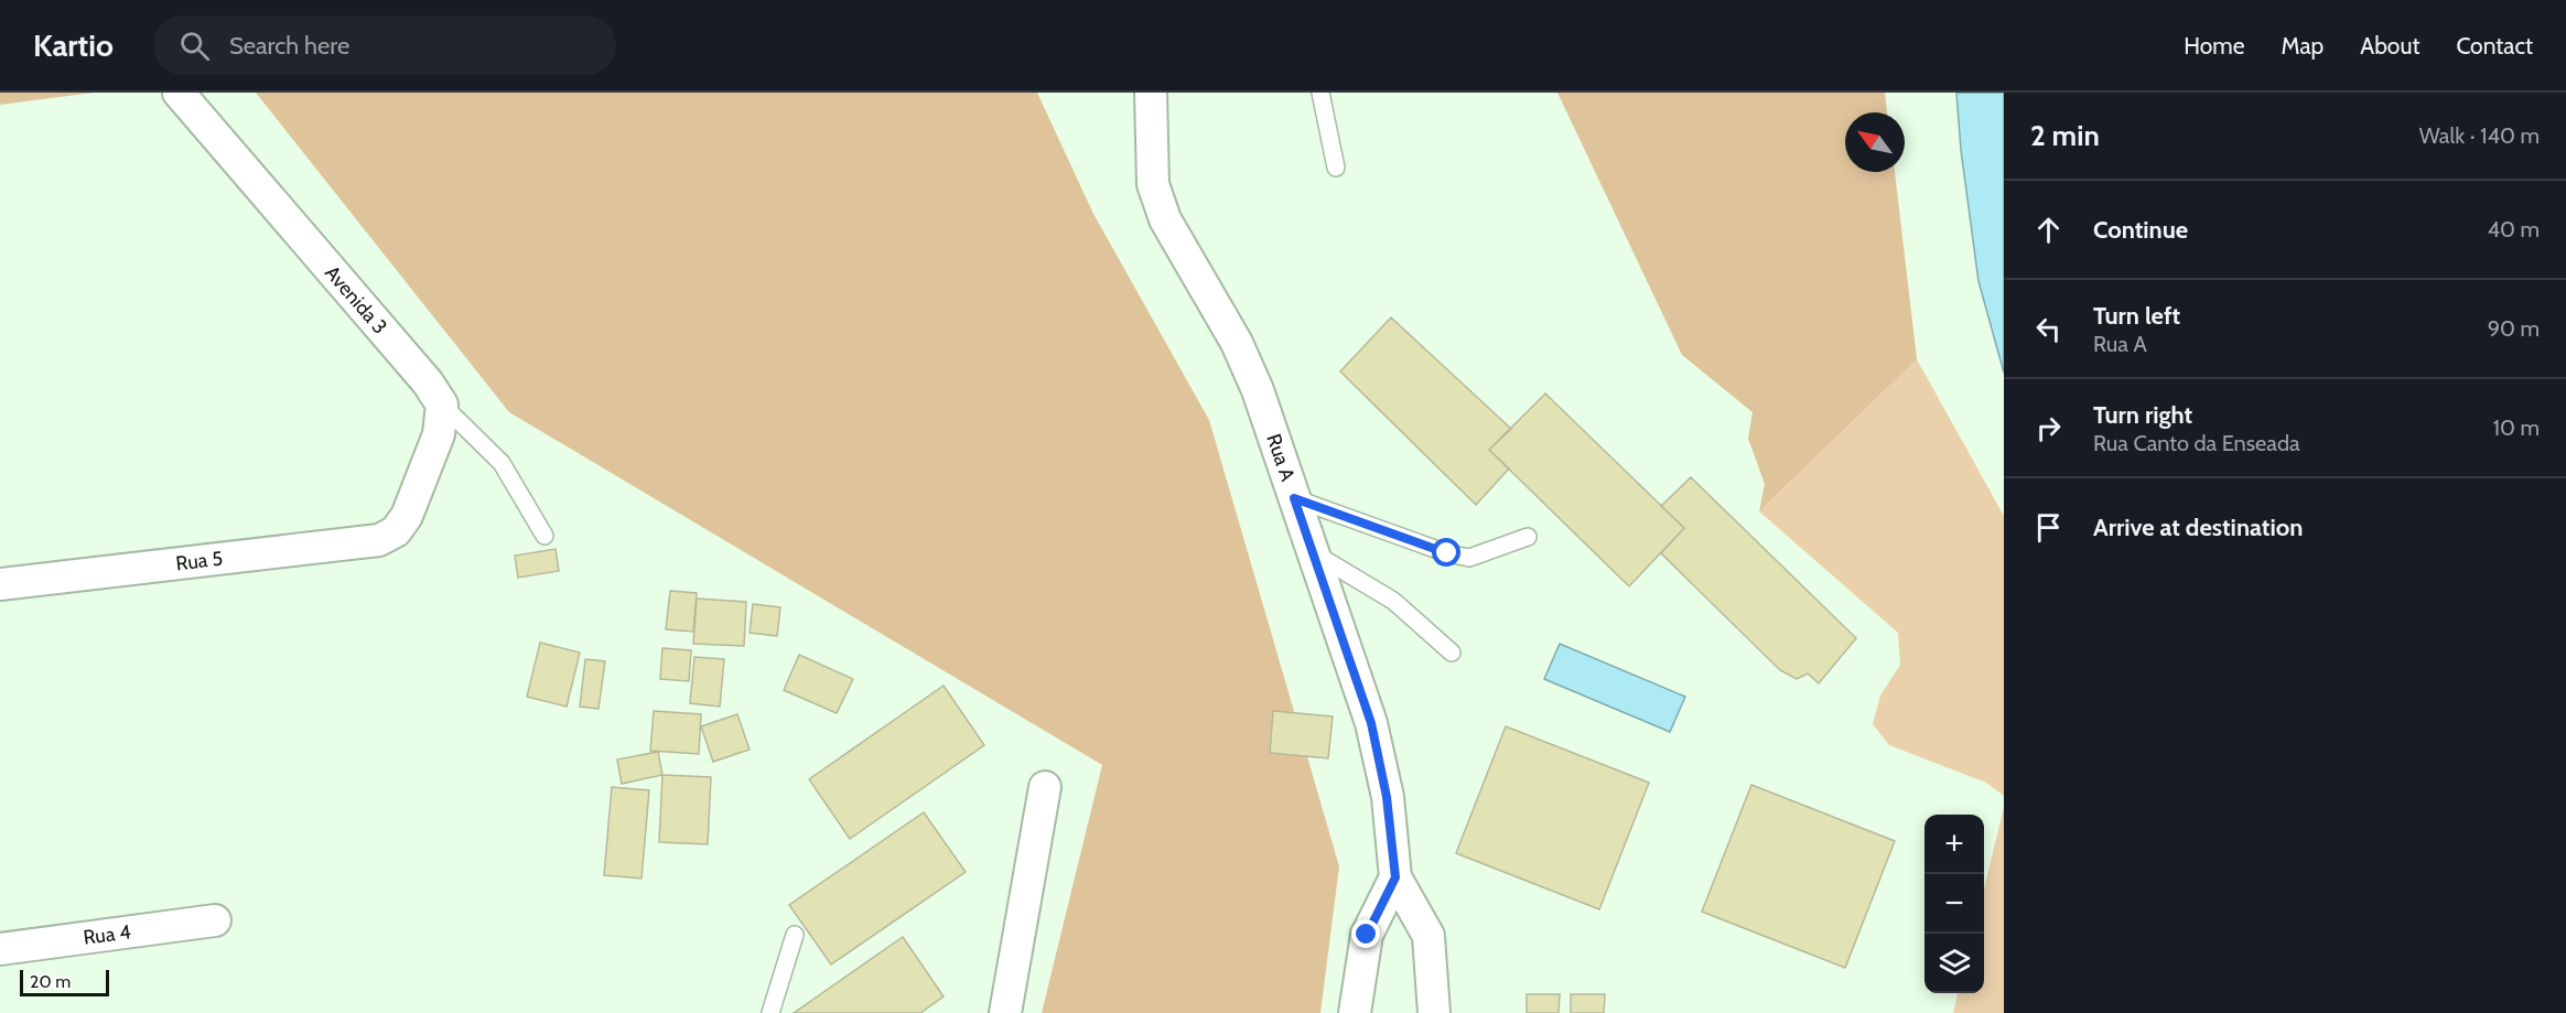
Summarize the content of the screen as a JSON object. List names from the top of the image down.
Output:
{
  "streets": {
    "street": [
      "Avenida 3",
      "Rua A",
      "Rua 5",
      "Rua 4"
    ]
  },
  "crossings": [
    ["Avenida 3", "Rua 5"]
  ],
  "scale_bar": "20 m",
  "north": "top left",
  "page": {
    "header": "Kartio",
    "search": "Search here",
    "nav": [
      "Home",
      "Map",
      "About",
      "Contact"
    ],
    "heading": ["2 min", "Walk · 140 m"],
    "list": [
      ["Continue", "40 m"],
      ["Turn left", "Rua A", "90 m"],
      ["Turn right", "Rua Canto da Enseada", "10 m"],
      "Arrive at destination"
    ],
    "map_buttons": ["+", "−"],
    "scale": "20 m"
  }
}
